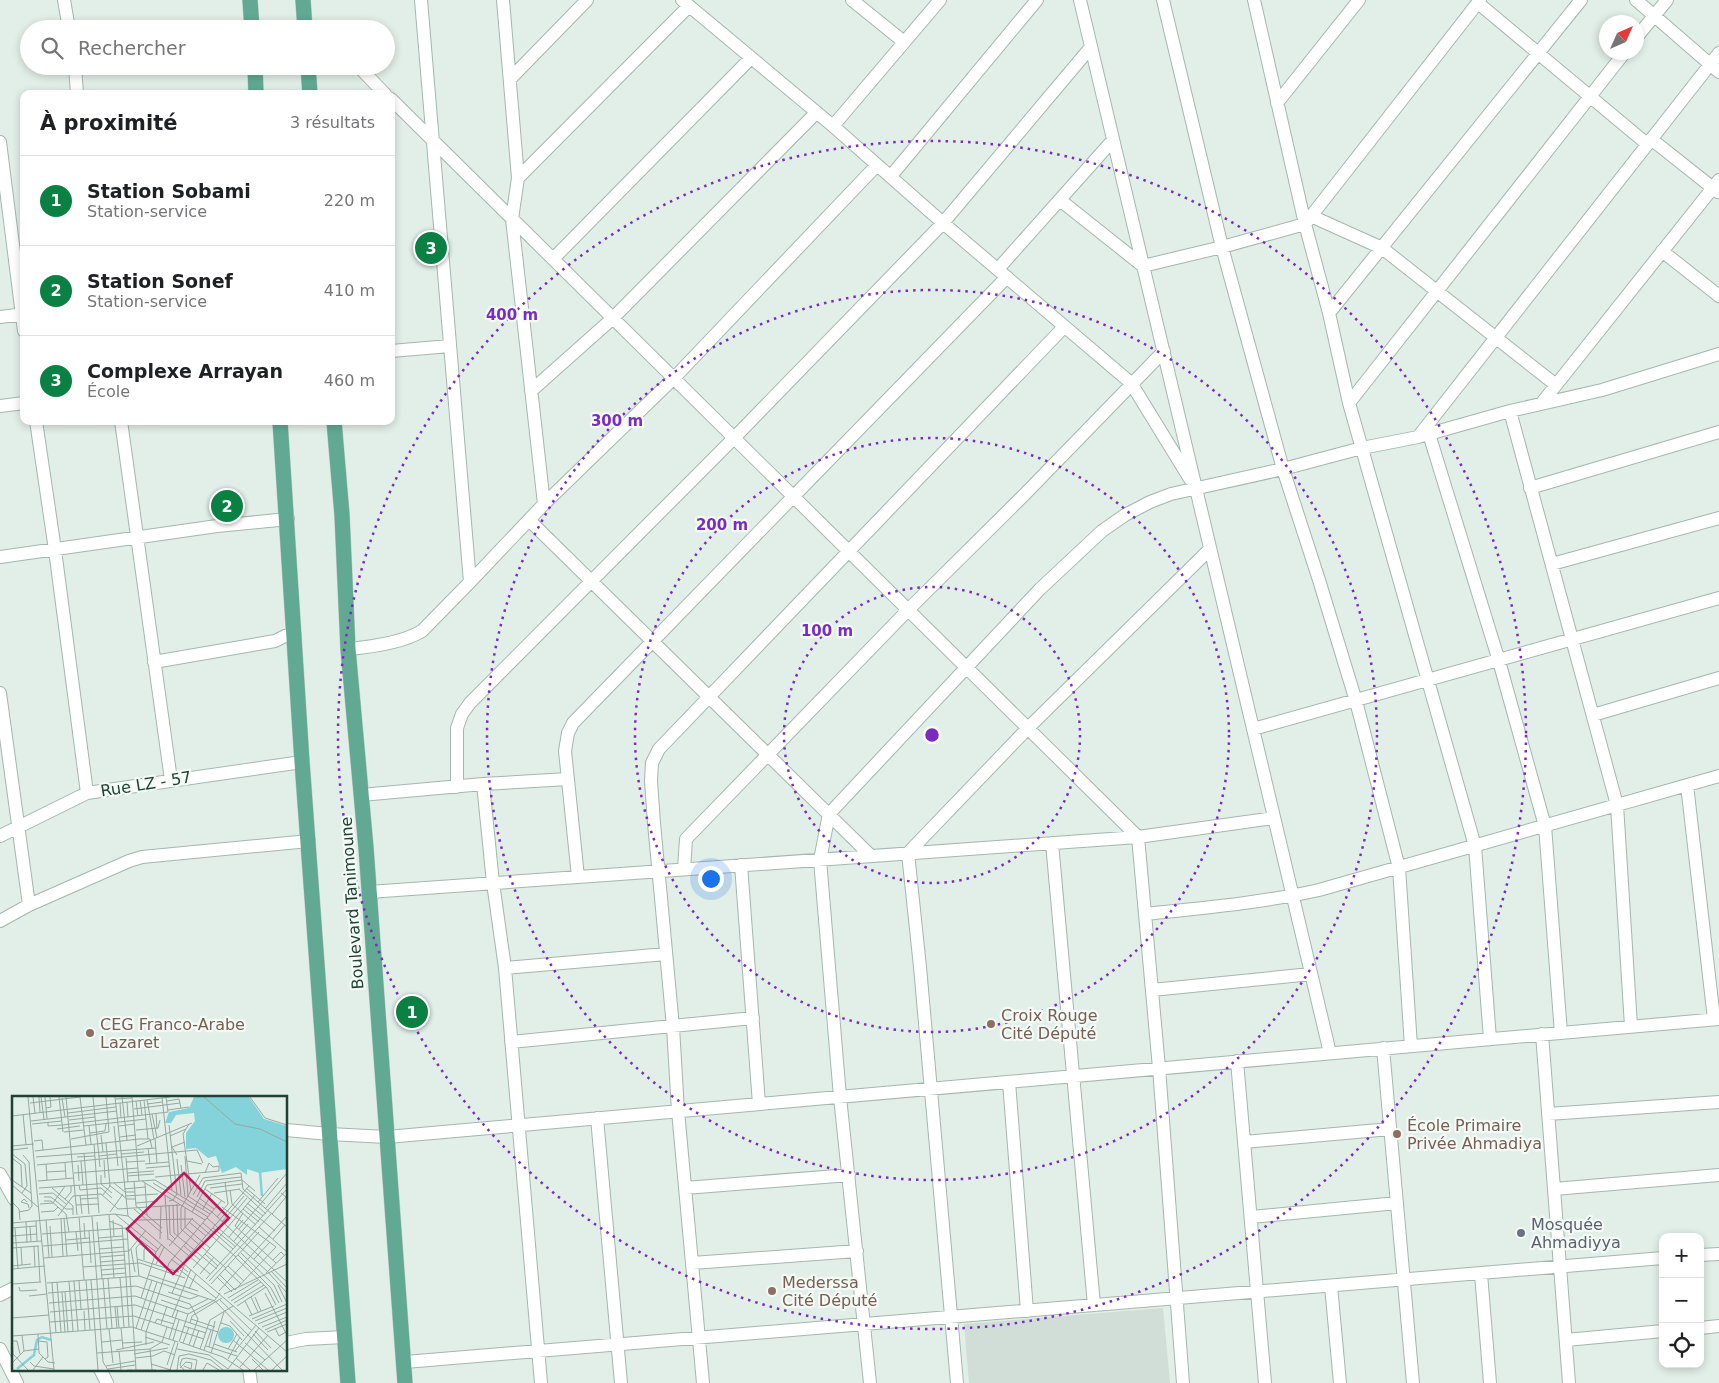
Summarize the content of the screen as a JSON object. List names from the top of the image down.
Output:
{
  "streets": {
    "main road": ["Boulevard Tanimoune"],
    "street": ["Rue LZ - 57"]
  },
  "places": [
    "Croix Rouge Cité Député",
    "CEG Franco-Arabe Lazaret",
    "École Primaire Privée Ahmadiya",
    "Mosquée Ahmadiyya",
    "Mederssa Cité Député"
  ],
  "north": "top right",
  "page": {
    "search": "Rechercher",
    "heading": ["À proximité", "3 résultats"],
    "list": [
      {
        "mark": "1",
        "name": "Station Sobami",
        "note": "Station-service",
        "value": "220 m"
      },
      {
        "mark": "2",
        "name": "Station Sonef",
        "note": "Station-service",
        "value": "410 m"
      },
      {
        "mark": "3",
        "name": "Complexe Arrayan",
        "note": "École",
        "value": "460 m"
      }
    ],
    "pins": ["3", "2", "1"],
    "map_buttons": ["+", "−"]
  },
  "rings": [
    "400 m",
    "300 m",
    "200 m",
    "100 m"
  ]
}
